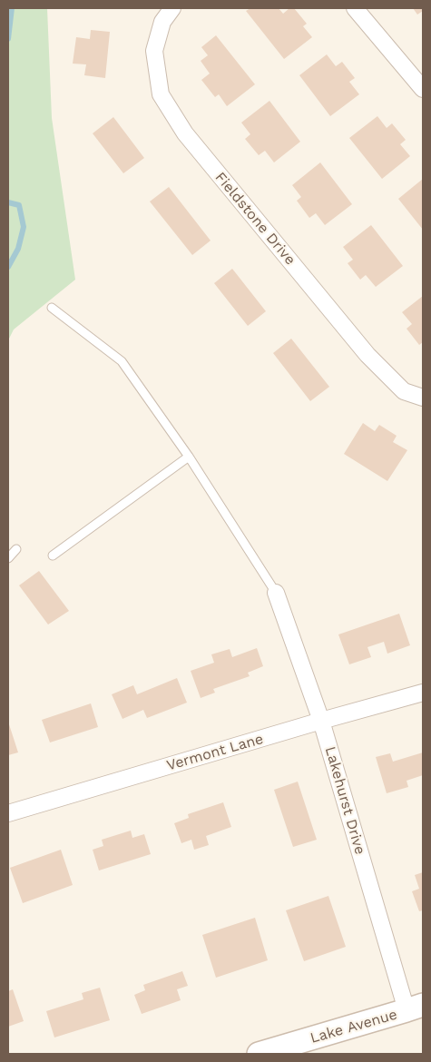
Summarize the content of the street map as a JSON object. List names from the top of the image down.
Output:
{
  "streets": {
    "main road": ["Lake Avenue"],
    "street": ["Fieldstone Drive", "Vermont Lane", "Lakehurst Drive"]
  },
  "crossings": [
    ["Vermont Lane", "Lakehurst Drive"],
    ["Lakehurst Drive", "Lake Avenue"]
  ]
}
